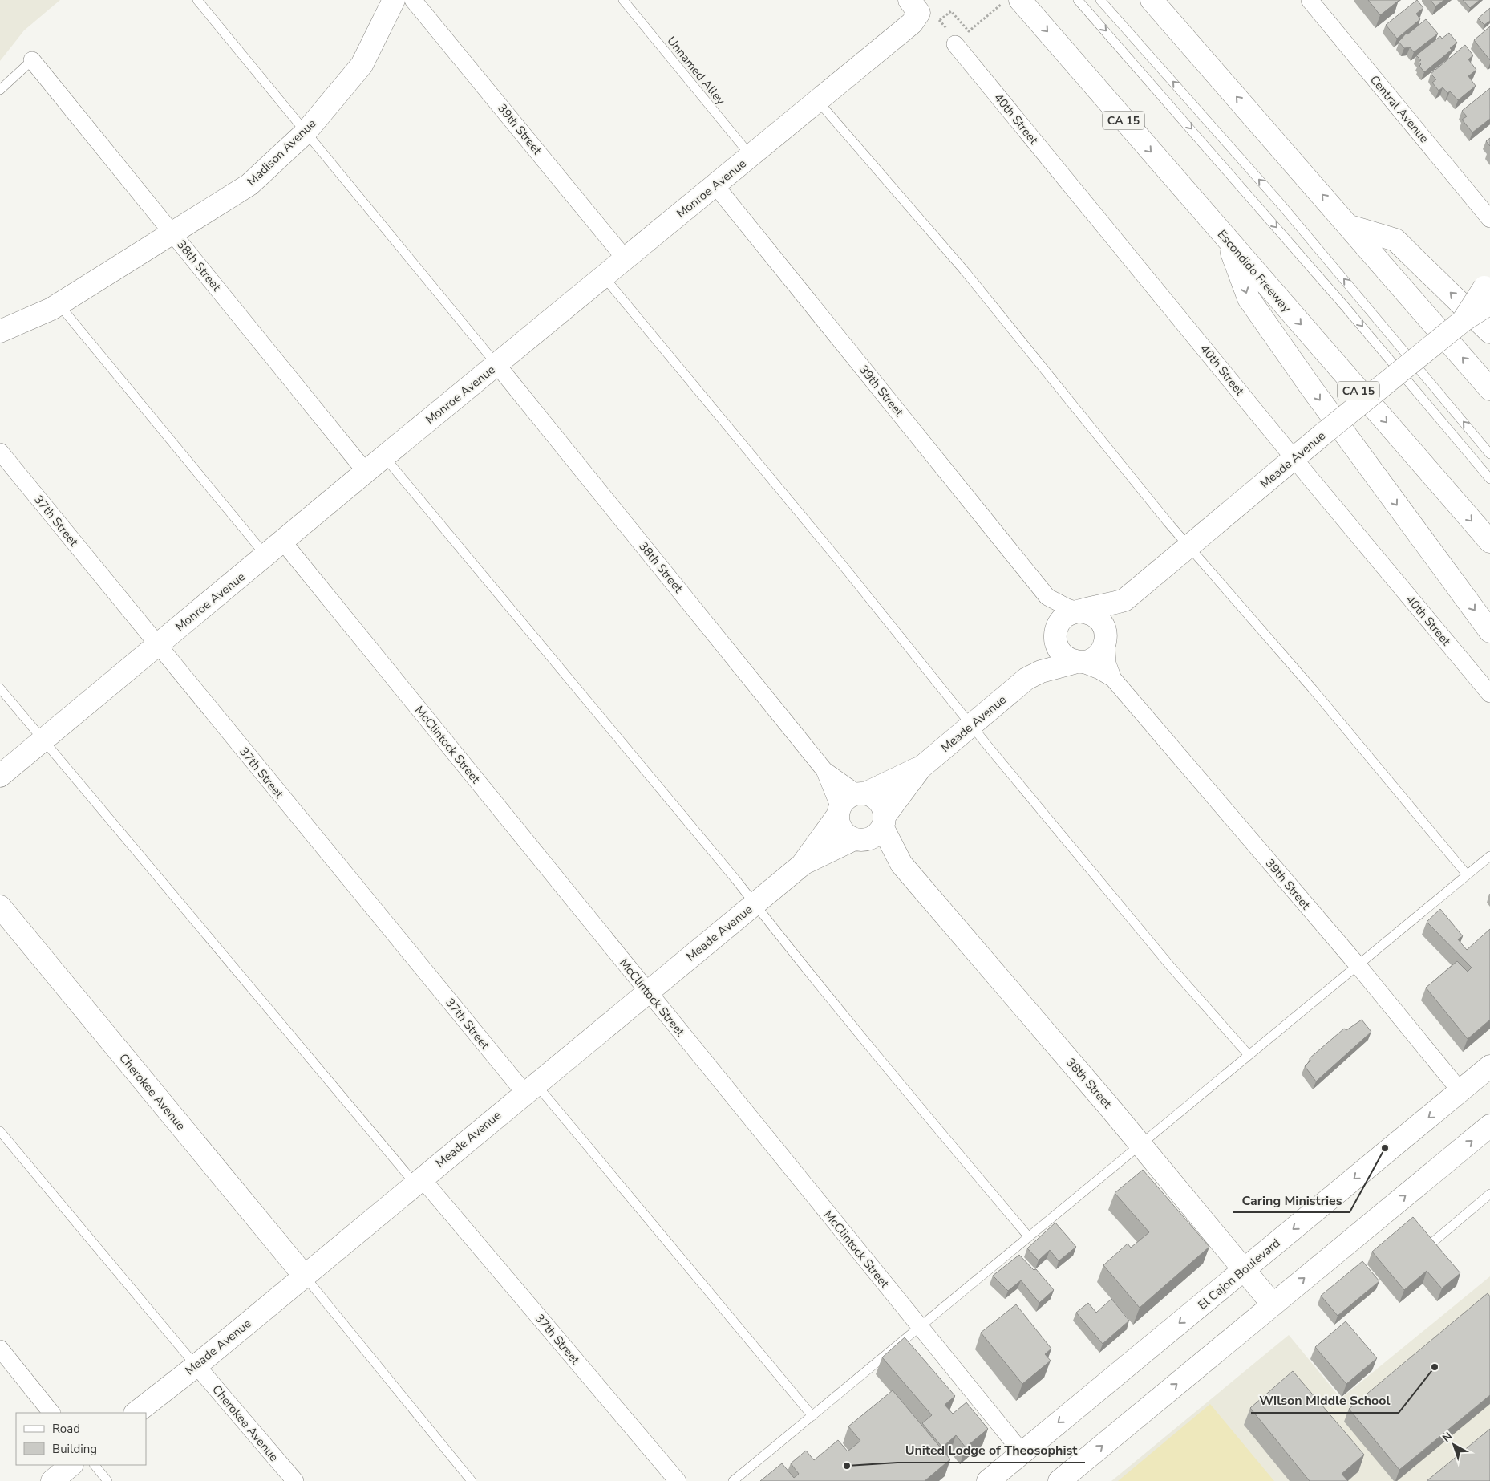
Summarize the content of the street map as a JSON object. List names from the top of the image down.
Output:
{
  "streets": {
    "main road": [
      "CA 15",
      "Madison Avenue",
      "Monroe Avenue",
      "38th Street",
      "Escondido Freeway",
      "Meade Avenue",
      "Cherokee Avenue",
      "El Cajon Boulevard"
    ],
    "street": [
      "Central Avenue",
      "40th Street",
      "39th Street",
      "37th Street",
      "McClintock Street"
    ],
    "lane": ["Unnamed Alley"]
  },
  "crossings": [
    ["Unnamed Alley", "Monroe Avenue"],
    ["40th Street", "Meade Avenue"],
    ["39th Street", "Monroe Avenue"],
    ["39th Street", "Meade Avenue"],
    ["39th Street", "El Cajon Boulevard"],
    ["Madison Avenue", "38th Street"],
    ["Monroe Avenue", "38th Street"],
    ["Monroe Avenue", "37th Street"],
    ["Monroe Avenue", "McClintock Street"],
    ["38th Street", "Meade Avenue"],
    ["38th Street", "El Cajon Boulevard"],
    ["Meade Avenue", "37th Street"],
    ["Meade Avenue", "McClintock Street"],
    ["Meade Avenue", "Cherokee Avenue"],
    ["McClintock Street", "El Cajon Boulevard"]
  ],
  "places": ["Caring Ministries", "Wilson Middle School", "United Lodge of Theosophist"],
  "legend": ["Road", "Building"],
  "north": "top left"
}
